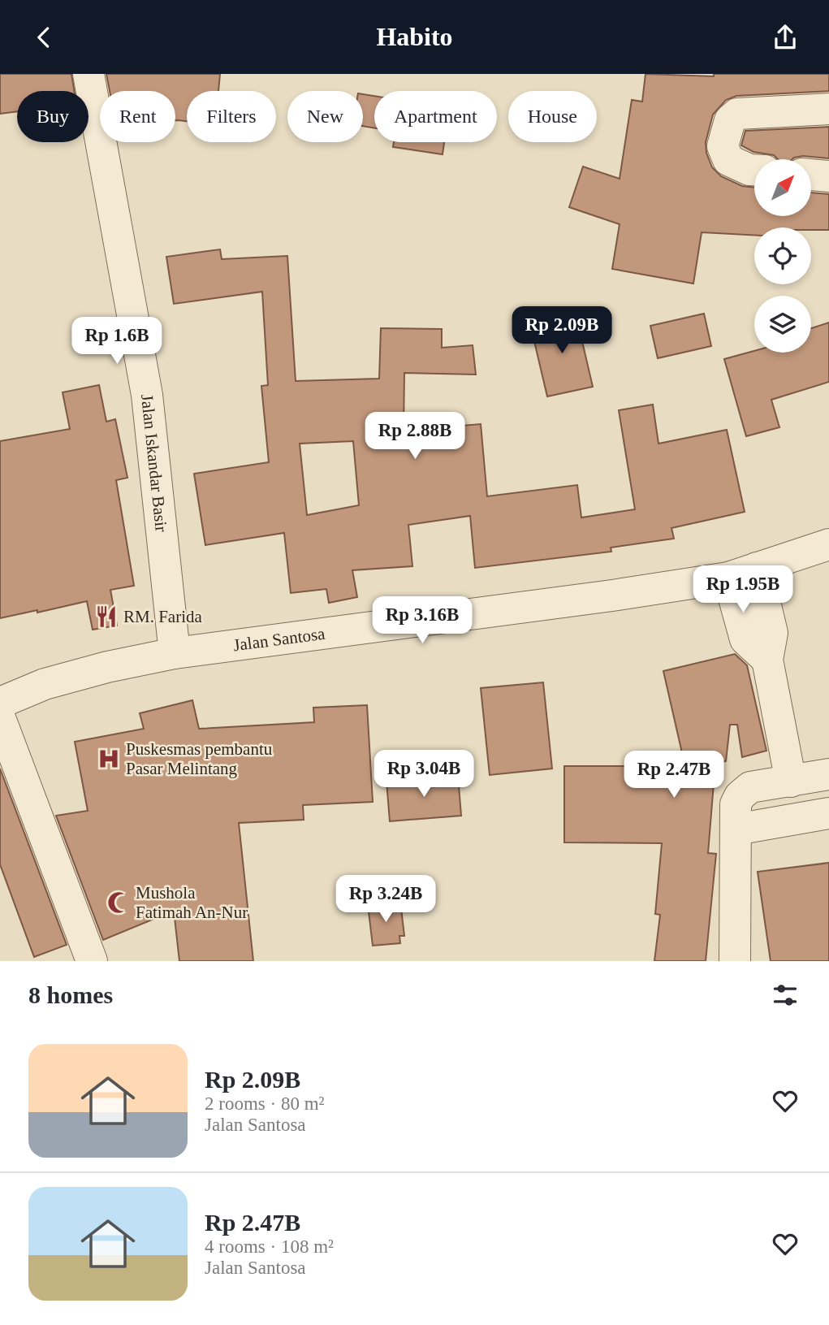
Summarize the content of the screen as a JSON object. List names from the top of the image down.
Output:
{
  "streets": {
    "street": ["Jalan Iskandar Basir", "Jalan Santosa"]
  },
  "crossings": [
    ["Jalan Iskandar Basir", "Jalan Santosa"]
  ],
  "places": {
    "restaurant": ["RM. Farida"],
    "hospital": ["Puskesmas pembantu Pasar Melintang"],
    "mosque": ["Mushola Fatimah An-Nur"]
  },
  "north": "top right",
  "page": {
    "header": "Habito",
    "chip": [
      "Buy",
      "Rent",
      "Filters",
      "New",
      "Apartment",
      "House"
    ],
    "price": [
      "Rp 2.09B",
      "Rp 1.6B",
      "Rp 2.88B",
      "Rp 1.95B",
      "Rp 3.16B",
      "Rp 3.04B",
      "Rp 2.47B",
      "Rp 3.24B"
    ],
    "heading": "8 homes",
    "list": [
      {
        "name": "Rp 2.09B",
        "note": "2 rooms · 80 m² · Jalan Santosa"
      },
      {
        "name": "Rp 2.47B",
        "note": "4 rooms · 108 m² · Jalan Santosa"
      }
    ]
  }
}
